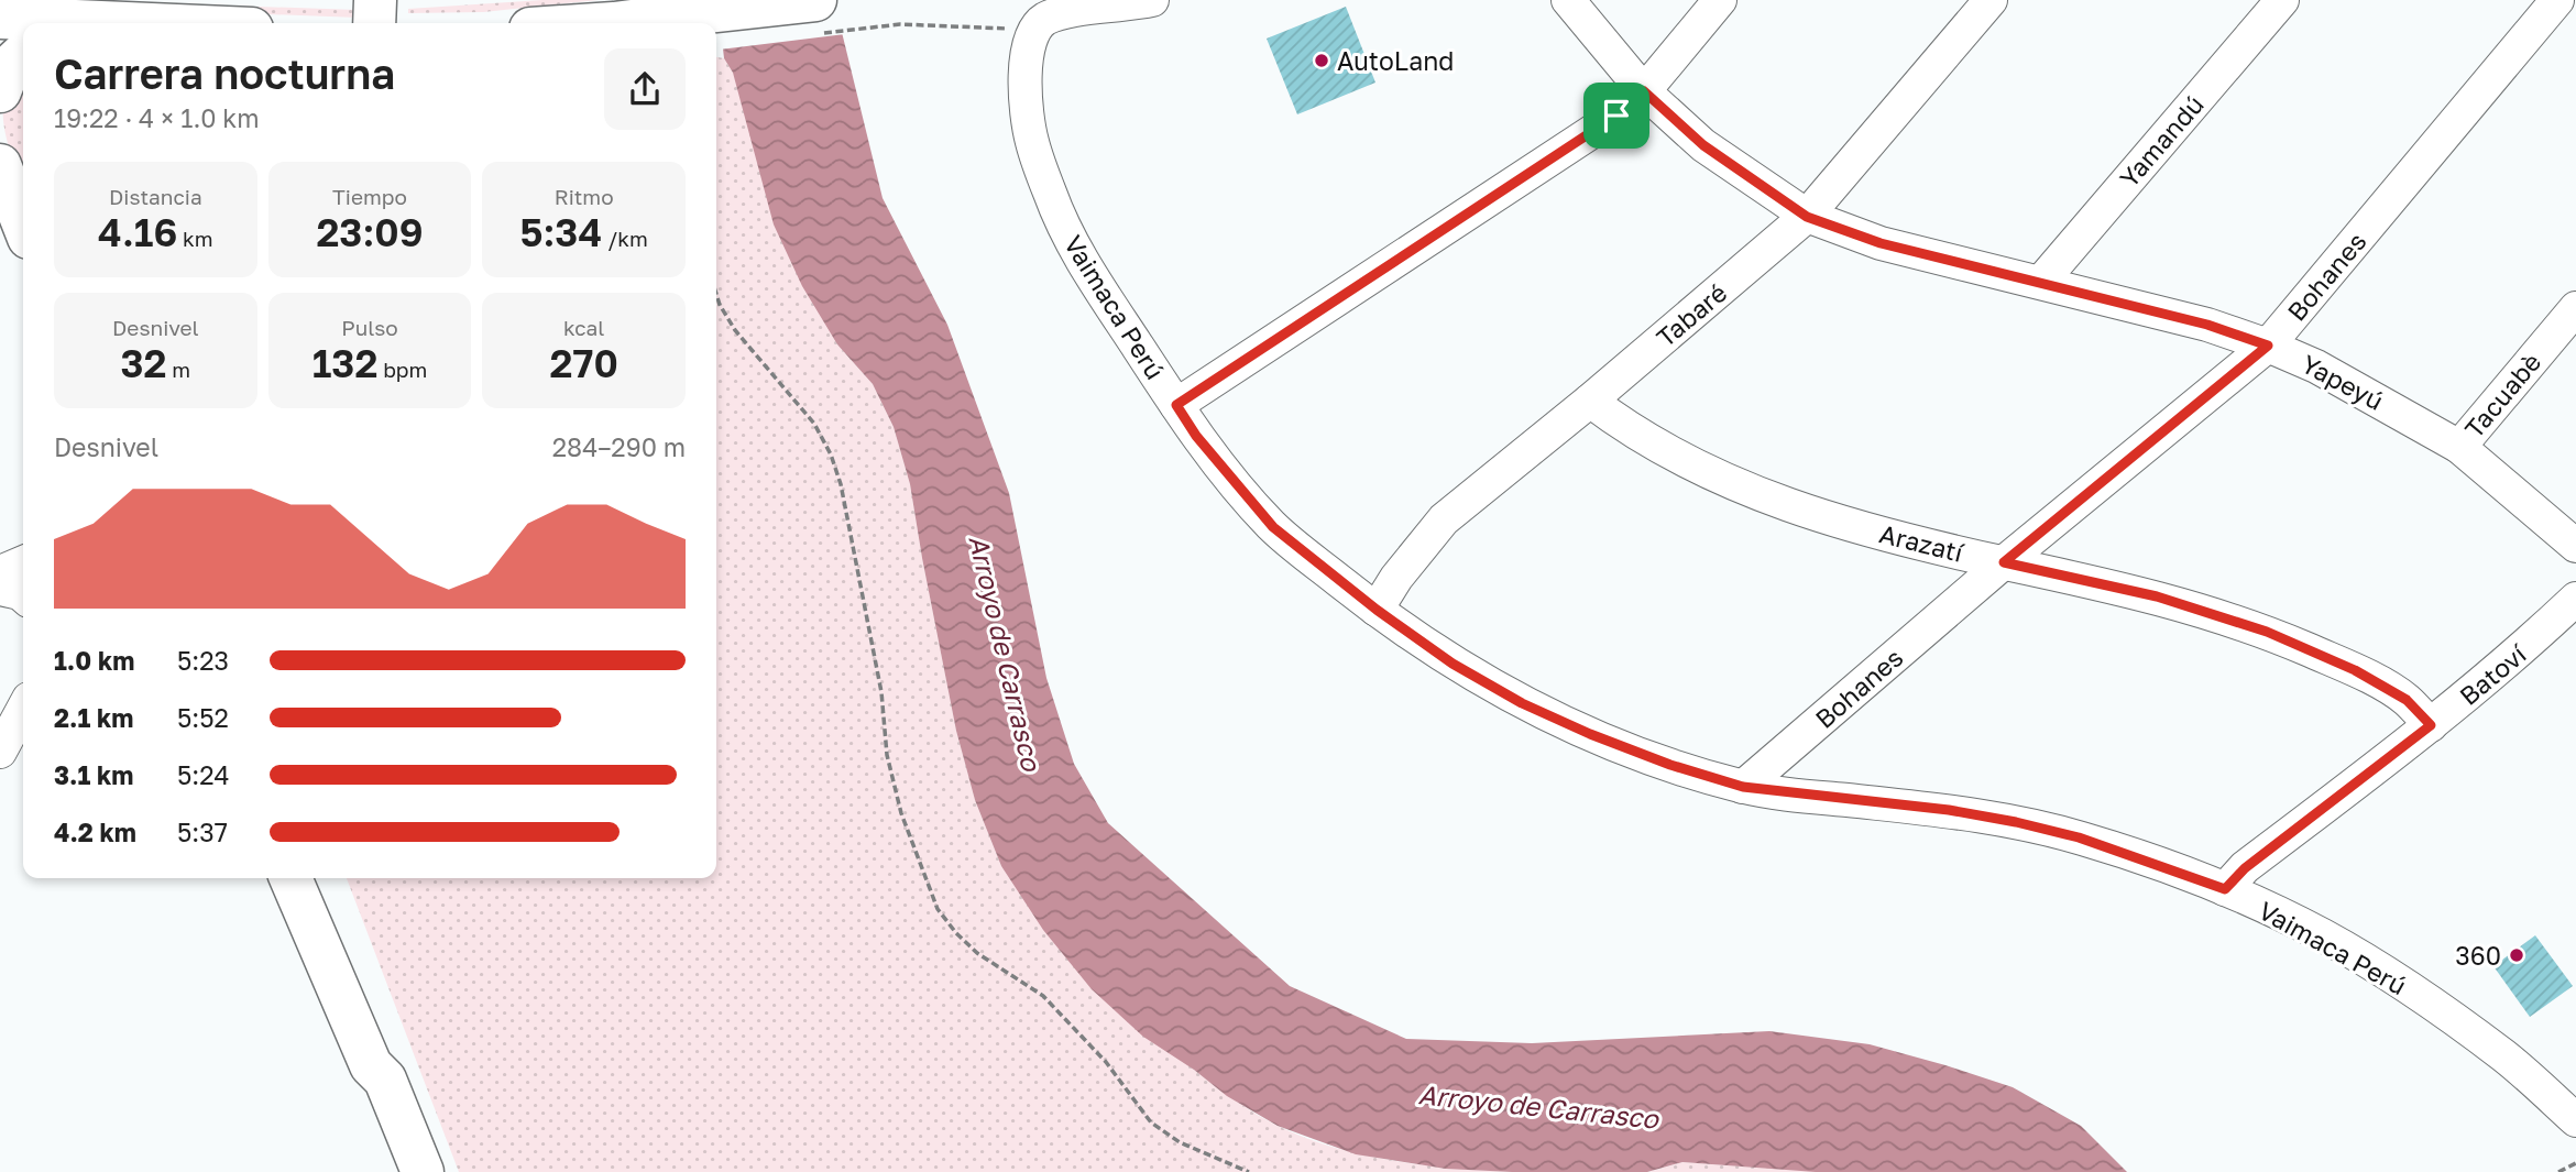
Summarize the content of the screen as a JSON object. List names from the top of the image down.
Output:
{
  "streets": {
    "street": [
      "Yamandú",
      "Bohanes",
      "Vaimaca Perú",
      "Tabaré",
      "Yapeyú",
      "Tacuabè",
      "Arazatí",
      "Batoví"
    ]
  },
  "crossings": [
    ["Yamandú", "Yapeyú"],
    ["Bohanes", "Vaimaca Perú"],
    ["Bohanes", "Yapeyú"],
    ["Bohanes", "Arazatí"],
    ["Vaimaca Perú", "Tabaré"],
    ["Vaimaca Perú", "Batoví"],
    ["Tabaré", "Yapeyú"],
    ["Tabaré", "Arazatí"],
    ["Yapeyú", "Tacuabè"],
    ["Arazatí", "Batoví"]
  ],
  "water": ["Arroyo de Carrasco"],
  "places": ["AutoLand", "360"],
  "page": {
    "heading": ["Carrera nocturna", "19:22 · 4 × 1.0 km"],
    "stats": [
      ["Distancia", "4.16 km"],
      ["Tiempo", "23:09"],
      ["Ritmo", "5:34 /km"],
      ["Desnivel", "32 m"],
      ["Pulso", "132 bpm"],
      ["kcal", "270"]
    ],
    "chart": ["Desnivel", "284–290 m"],
    "list": [
      {
        "name": "1.0 km",
        "note": "5:23"
      },
      {
        "name": "2.1 km",
        "note": "5:52"
      },
      {
        "name": "3.1 km",
        "note": "5:24"
      },
      {
        "name": "4.2 km",
        "note": "5:37"
      }
    ]
  }
}
